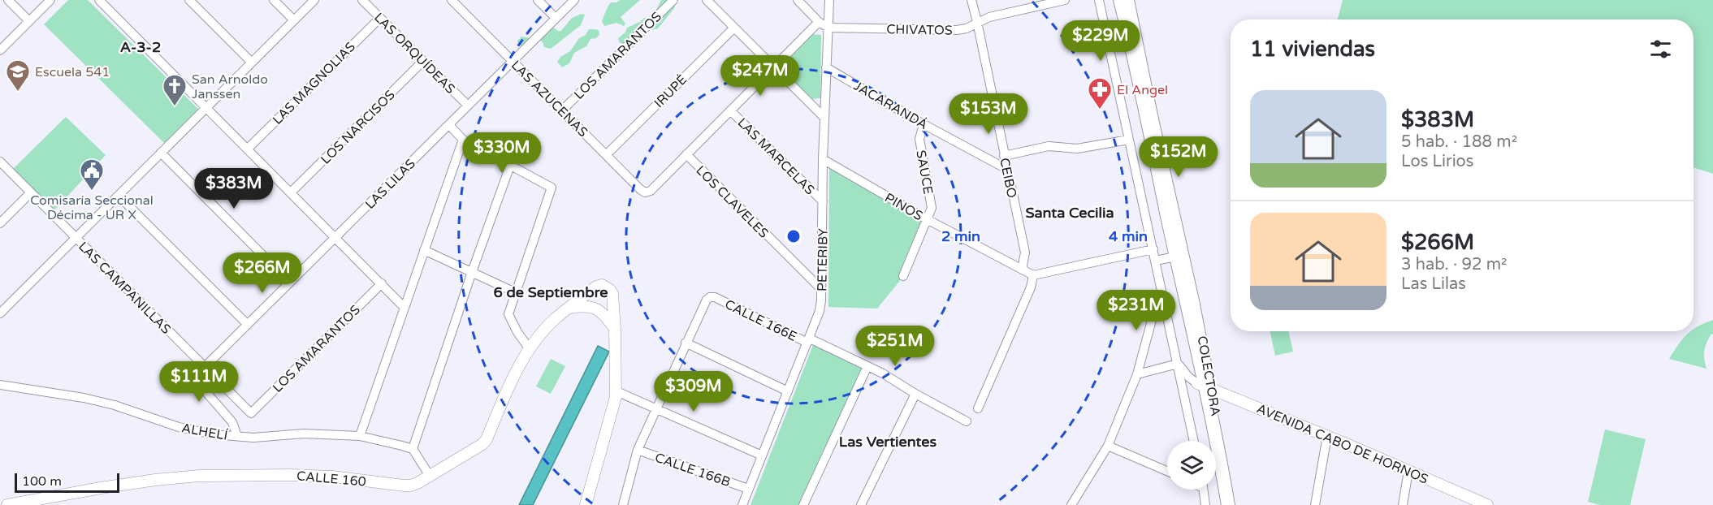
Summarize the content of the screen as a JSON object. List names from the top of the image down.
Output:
{
  "streets": {
    "main road": ["AVENIDA CABO DE HORNOS", "CALLE 160"],
    "street": [
      "CHIVATOS",
      "LAS ORQUÍDEAS",
      "LOS AMARANTOS",
      "LAS MAGNOLIAS",
      "IRUPÉ",
      "LAS AZUCENAS",
      "JACARANDÁ",
      "LOS NARCISOS",
      "LAS MARCELAS",
      "SAUCE",
      "CEIBO",
      "LAS LILAS",
      "LOS CLAVELES",
      "PINOS",
      "PETERIBY",
      "LAS CAMPANILLAS",
      "CALLE 166E",
      "COLECTORA",
      "ALHELÍ",
      "CALLE 166B"
    ]
  },
  "crossings": [
    ["CHIVATOS", "CEIBO"],
    ["CHIVATOS", "PETERIBY"],
    ["LAS ORQUÍDEAS", "LAS MAGNOLIAS"],
    ["LAS ORQUÍDEAS", "LOS NARCISOS"],
    ["LAS ORQUÍDEAS", "LAS LILAS"],
    ["LOS AMARANTOS", "LAS AZUCENAS"],
    ["LOS AMARANTOS", "LAS CAMPANILLAS"],
    ["IRUPÉ", "LAS AZUCENAS"],
    ["LAS AZUCENAS", "LAS LILAS"],
    ["LAS AZUCENAS", "LOS CLAVELES"],
    ["JACARANDÁ", "SAUCE"],
    ["JACARANDÁ", "CEIBO"],
    ["JACARANDÁ", "PETERIBY"],
    ["LAS MARCELAS", "PETERIBY"],
    ["SAUCE", "PINOS"],
    ["CEIBO", "PINOS"],
    ["LAS LILAS", "LAS CAMPANILLAS"],
    ["LOS CLAVELES", "PETERIBY"],
    ["PINOS", "PETERIBY"],
    ["PETERIBY", "CALLE 166E"],
    ["PETERIBY", "CALLE 166B"],
    ["COLECTORA", "AVENIDA CABO DE HORNOS"]
  ],
  "districts": [
    "A-3-2",
    "Santa Cecilia",
    "6 de Septiembre",
    "Las Vertientes"
  ],
  "places": {
    "school or university": ["Escuela 541"],
    "church": ["San Arnoldo Janssen"],
    "pharmacy": ["El Angel"],
    "public building": ["Comisaría Seccional Décima - UR X"]
  },
  "scale_bar": "100 m",
  "page": {
    "heading": "11 viviendas",
    "price": [
      "$229M",
      "$247M",
      "$153M",
      "$330M",
      "$152M",
      "$383M",
      "$266M",
      "$231M",
      "$251M",
      "$111M",
      "$309M"
    ],
    "list": [
      {
        "name": "$383M",
        "note": "5 hab. · 188 m² · Los Lirios"
      },
      {
        "name": "$266M",
        "note": "3 hab. · 92 m² · Las Lilas"
      }
    ],
    "scale": "100 m"
  },
  "rings": ["2 min", "4 min"]
}
